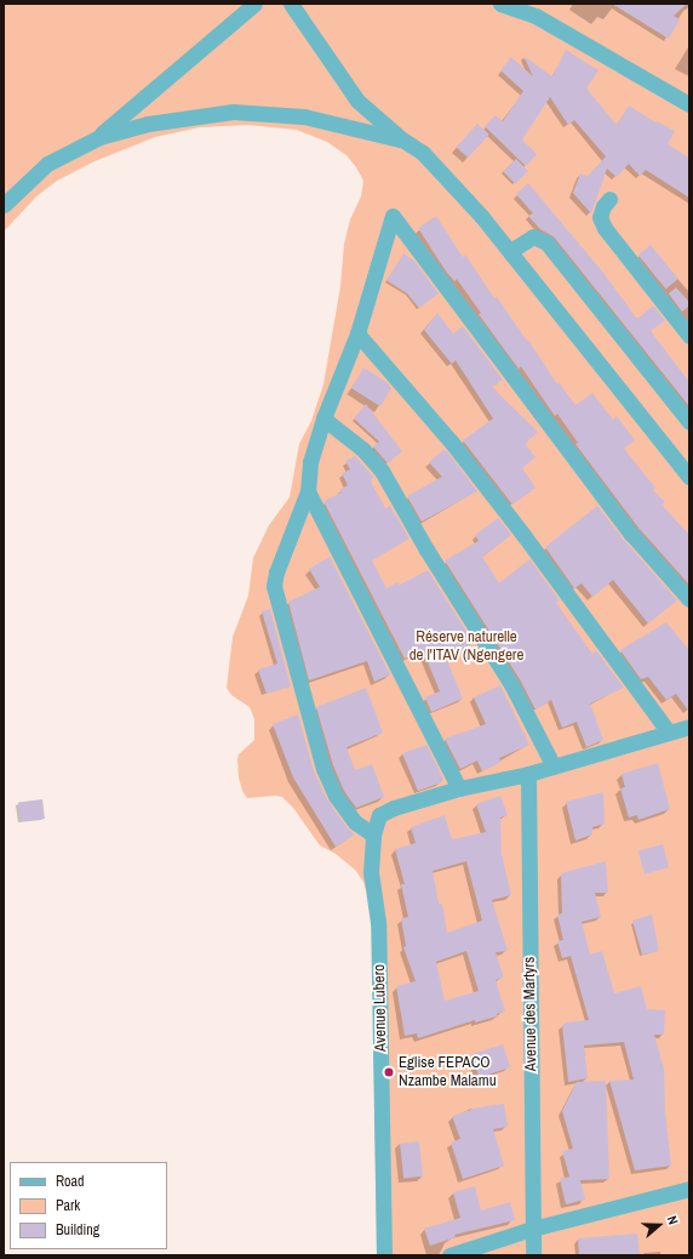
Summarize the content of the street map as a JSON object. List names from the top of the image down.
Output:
{
  "streets": {
    "street": ["Avenue Lubero", "Avenue des Martyrs"]
  },
  "parks": ["Réserve naturelle de l'ITAV (Ngengere"],
  "places": ["Eglise FEPACO Nzambe Malamu"],
  "legend": ["Road", "Park", "Building"],
  "north": "right"
}
